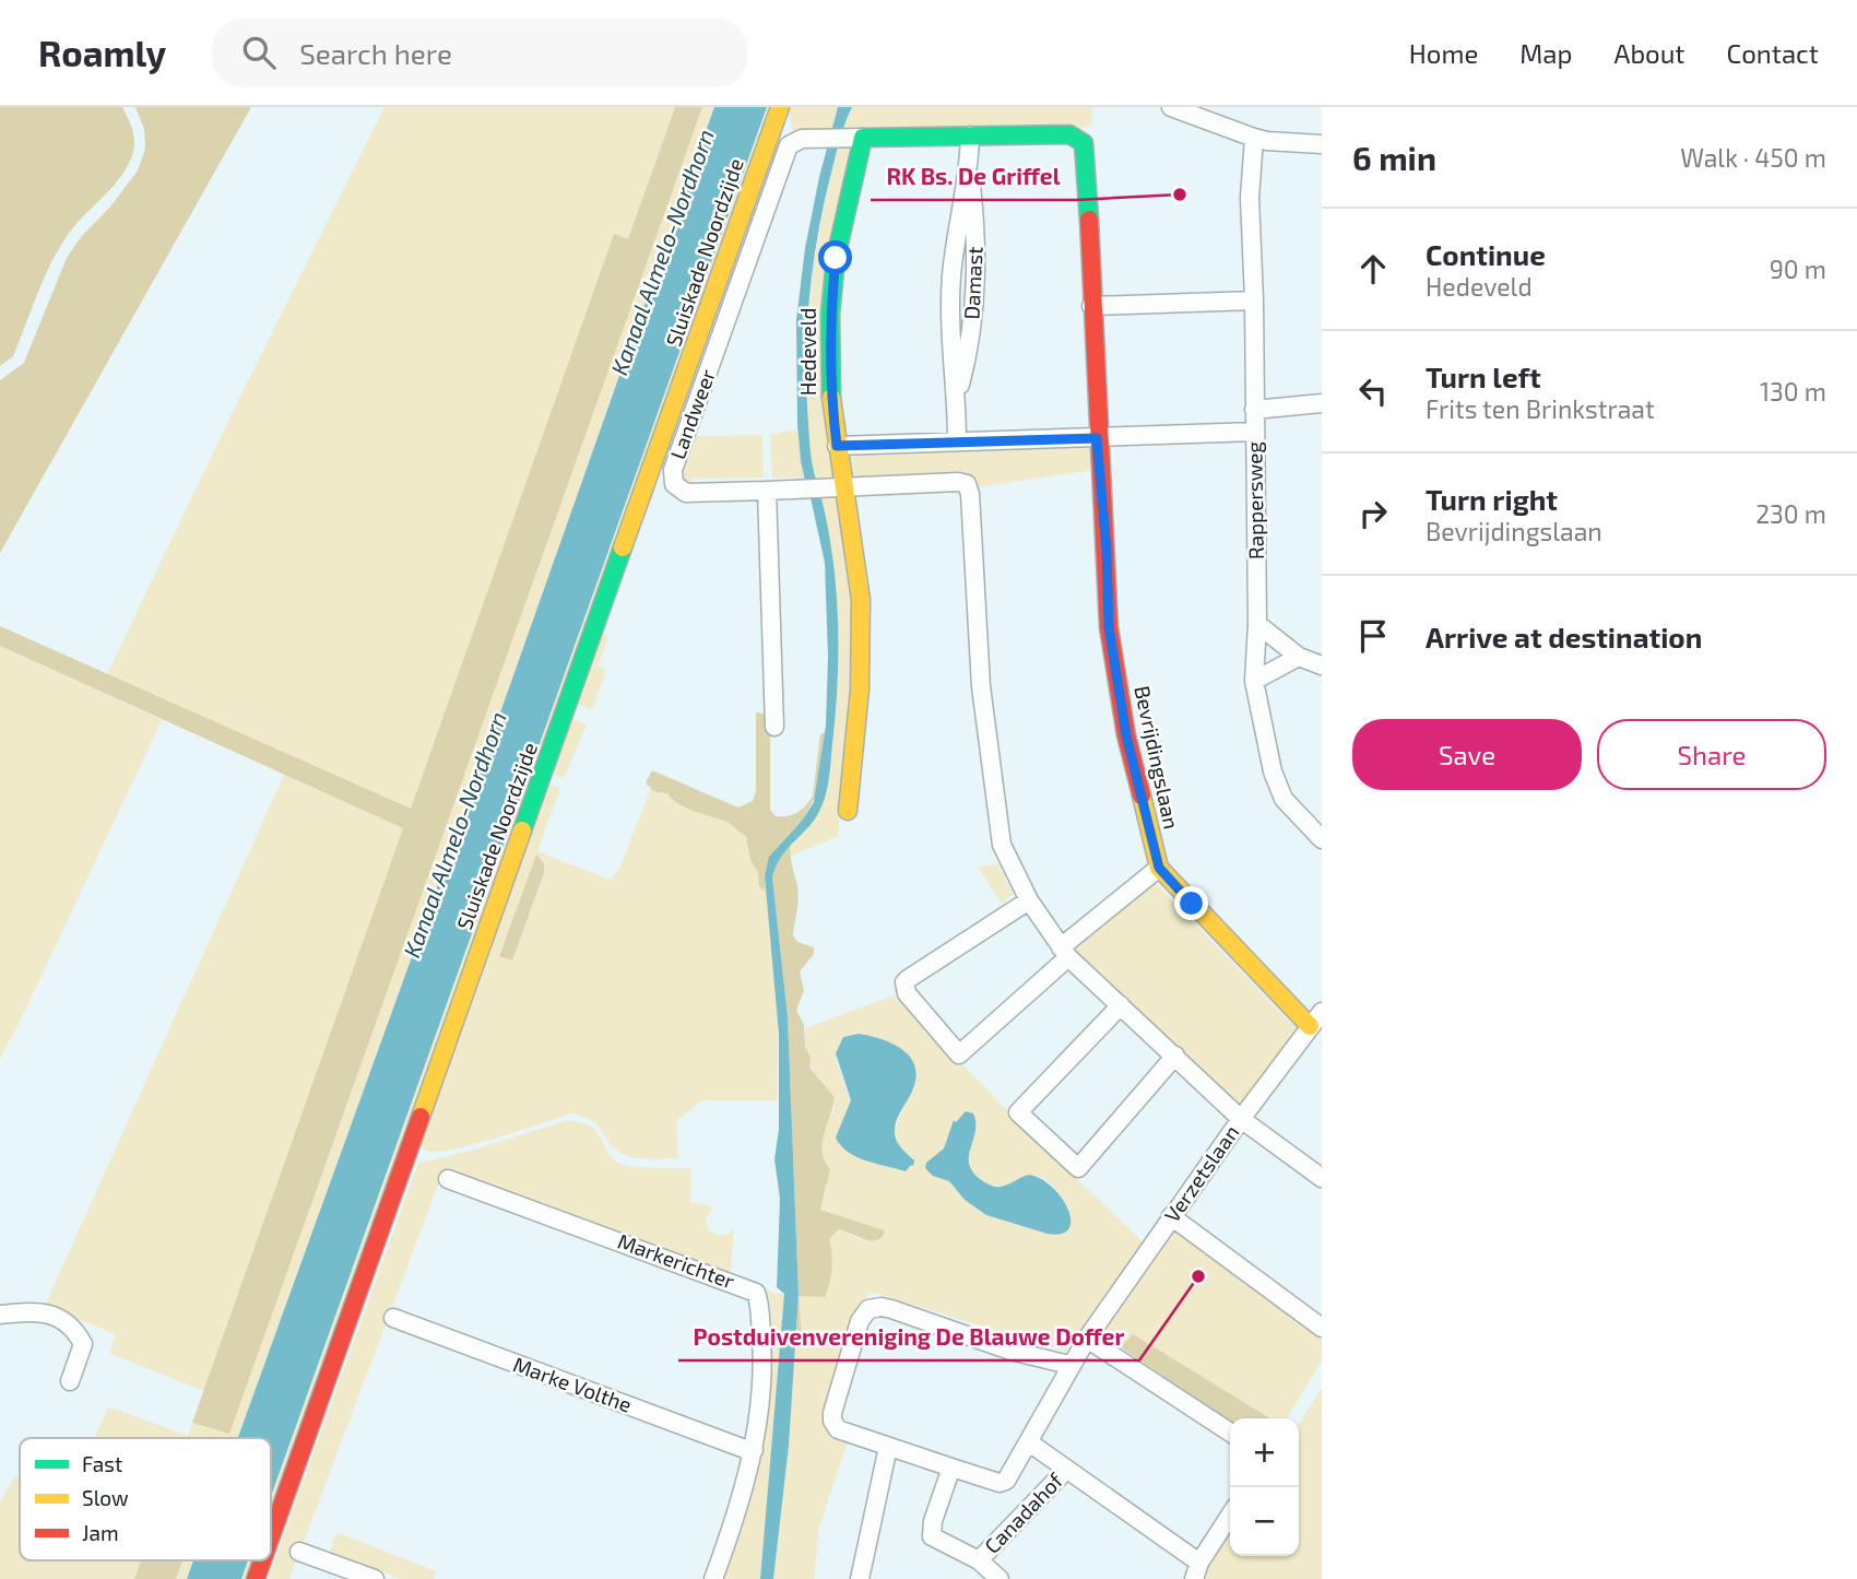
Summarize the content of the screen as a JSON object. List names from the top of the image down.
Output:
{
  "streets": {
    "street": [
      "Sluiskade Noordzijde",
      "Damast",
      "Hedeveld",
      "Landweer",
      "Rappersweg",
      "Bevrijdingslaan",
      "Verzetslaan",
      "Markerichter",
      "Marke Volthe",
      "Canadahof"
    ]
  },
  "crossings": [
    ["Hedeveld", "Landweer"],
    ["Bevrijdingslaan", "Verzetslaan"],
    ["Verzetslaan", "Canadahof"],
    ["Markerichter", "Marke Volthe"]
  ],
  "water": ["Kanaal Almelo-Nordhorn"],
  "places": ["RK Bs. De Griffel", "Postduivenvereniging De Blauwe Doffer"],
  "legend": ["Fast", "Slow", "Jam"],
  "page": {
    "header": "Roamly",
    "search": "Search here",
    "nav": [
      "Home",
      "Map",
      "About",
      "Contact"
    ],
    "heading": ["6 min", "Walk · 450 m"],
    "list": [
      ["Continue", "Hedeveld", "90 m"],
      ["Turn left", "Frits ten Brinkstraat", "130 m"],
      ["Turn right", "Bevrijdingslaan", "230 m"],
      "Arrive at destination"
    ],
    "buttons": ["Save", "Share"],
    "map_buttons": ["+", "−"]
  }
}
